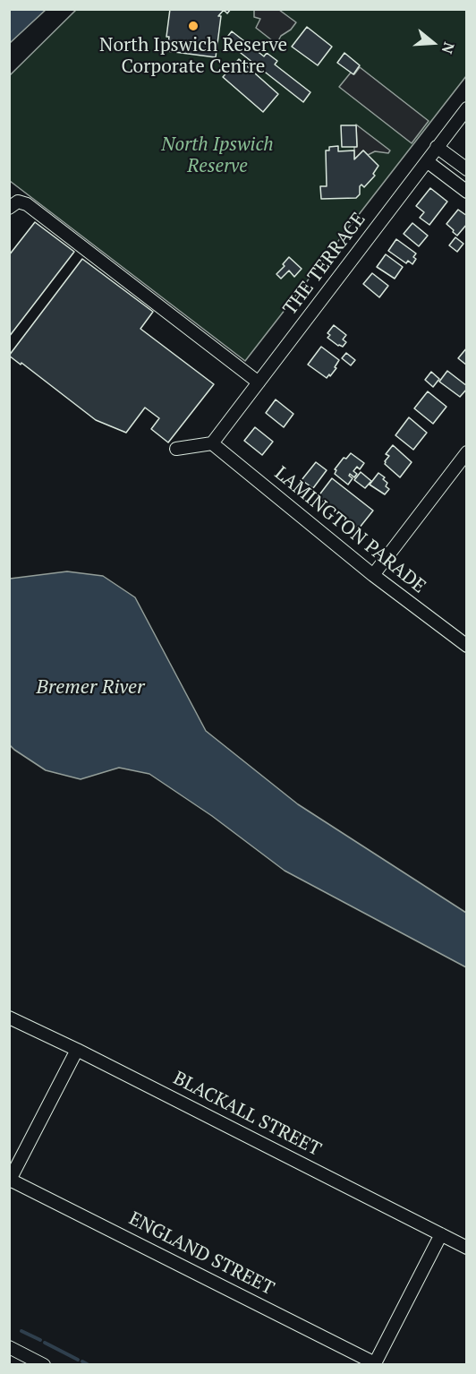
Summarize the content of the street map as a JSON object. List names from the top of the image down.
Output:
{
  "streets": {
    "street": [
      "THE TERRACE",
      "LAMINGTON PARADE",
      "BLACKALL STREET",
      "ENGLAND STREET"
    ]
  },
  "crossings": [
    ["THE TERRACE", "LAMINGTON PARADE"]
  ],
  "water": ["Bremer River"],
  "parks": ["North Ipswich Reserve"],
  "places": ["North Ipswich Reserve Corporate Centre"],
  "north": "right"
}
